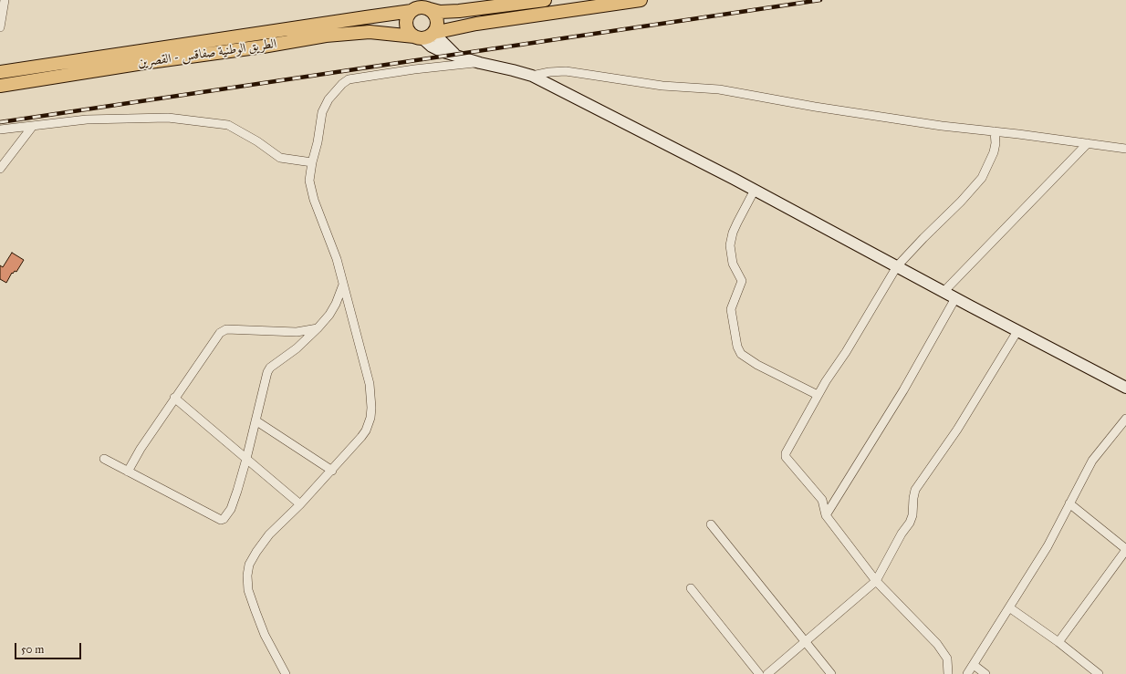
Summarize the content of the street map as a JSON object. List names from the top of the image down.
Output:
{
  "streets": {
    "main road": ["الطريق الوطنية صفاقس - القصرين"]
  },
  "scale_bar": "50 m"
}
